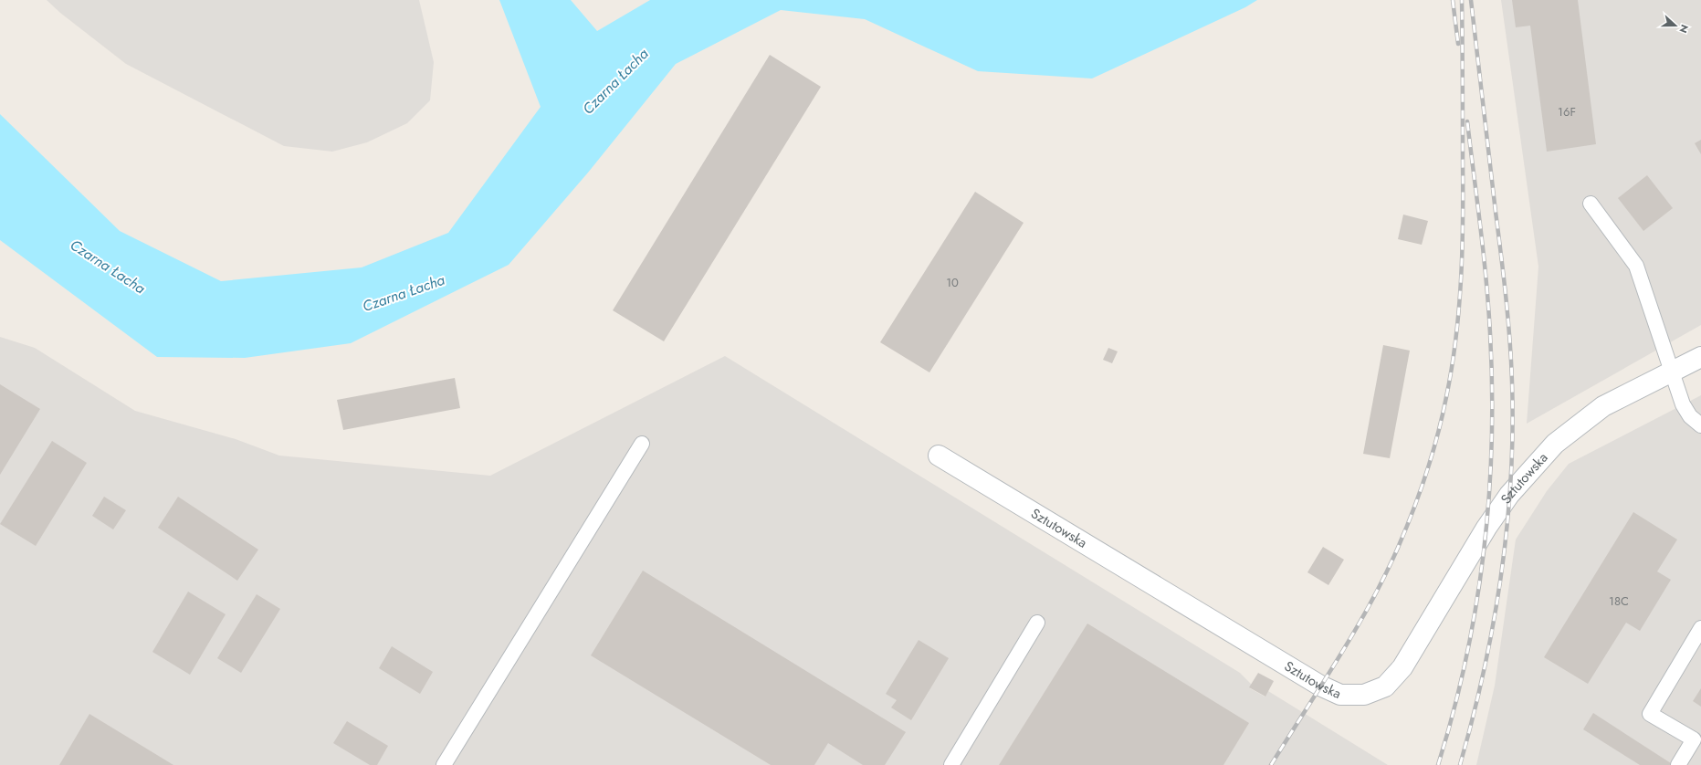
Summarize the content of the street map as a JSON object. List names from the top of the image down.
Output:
{
  "streets": {
    "street": ["Sztutowska"]
  },
  "water": ["Czarna Łacha"],
  "house_numbers": ["16F", "10", "18C"],
  "north": "right"
}
